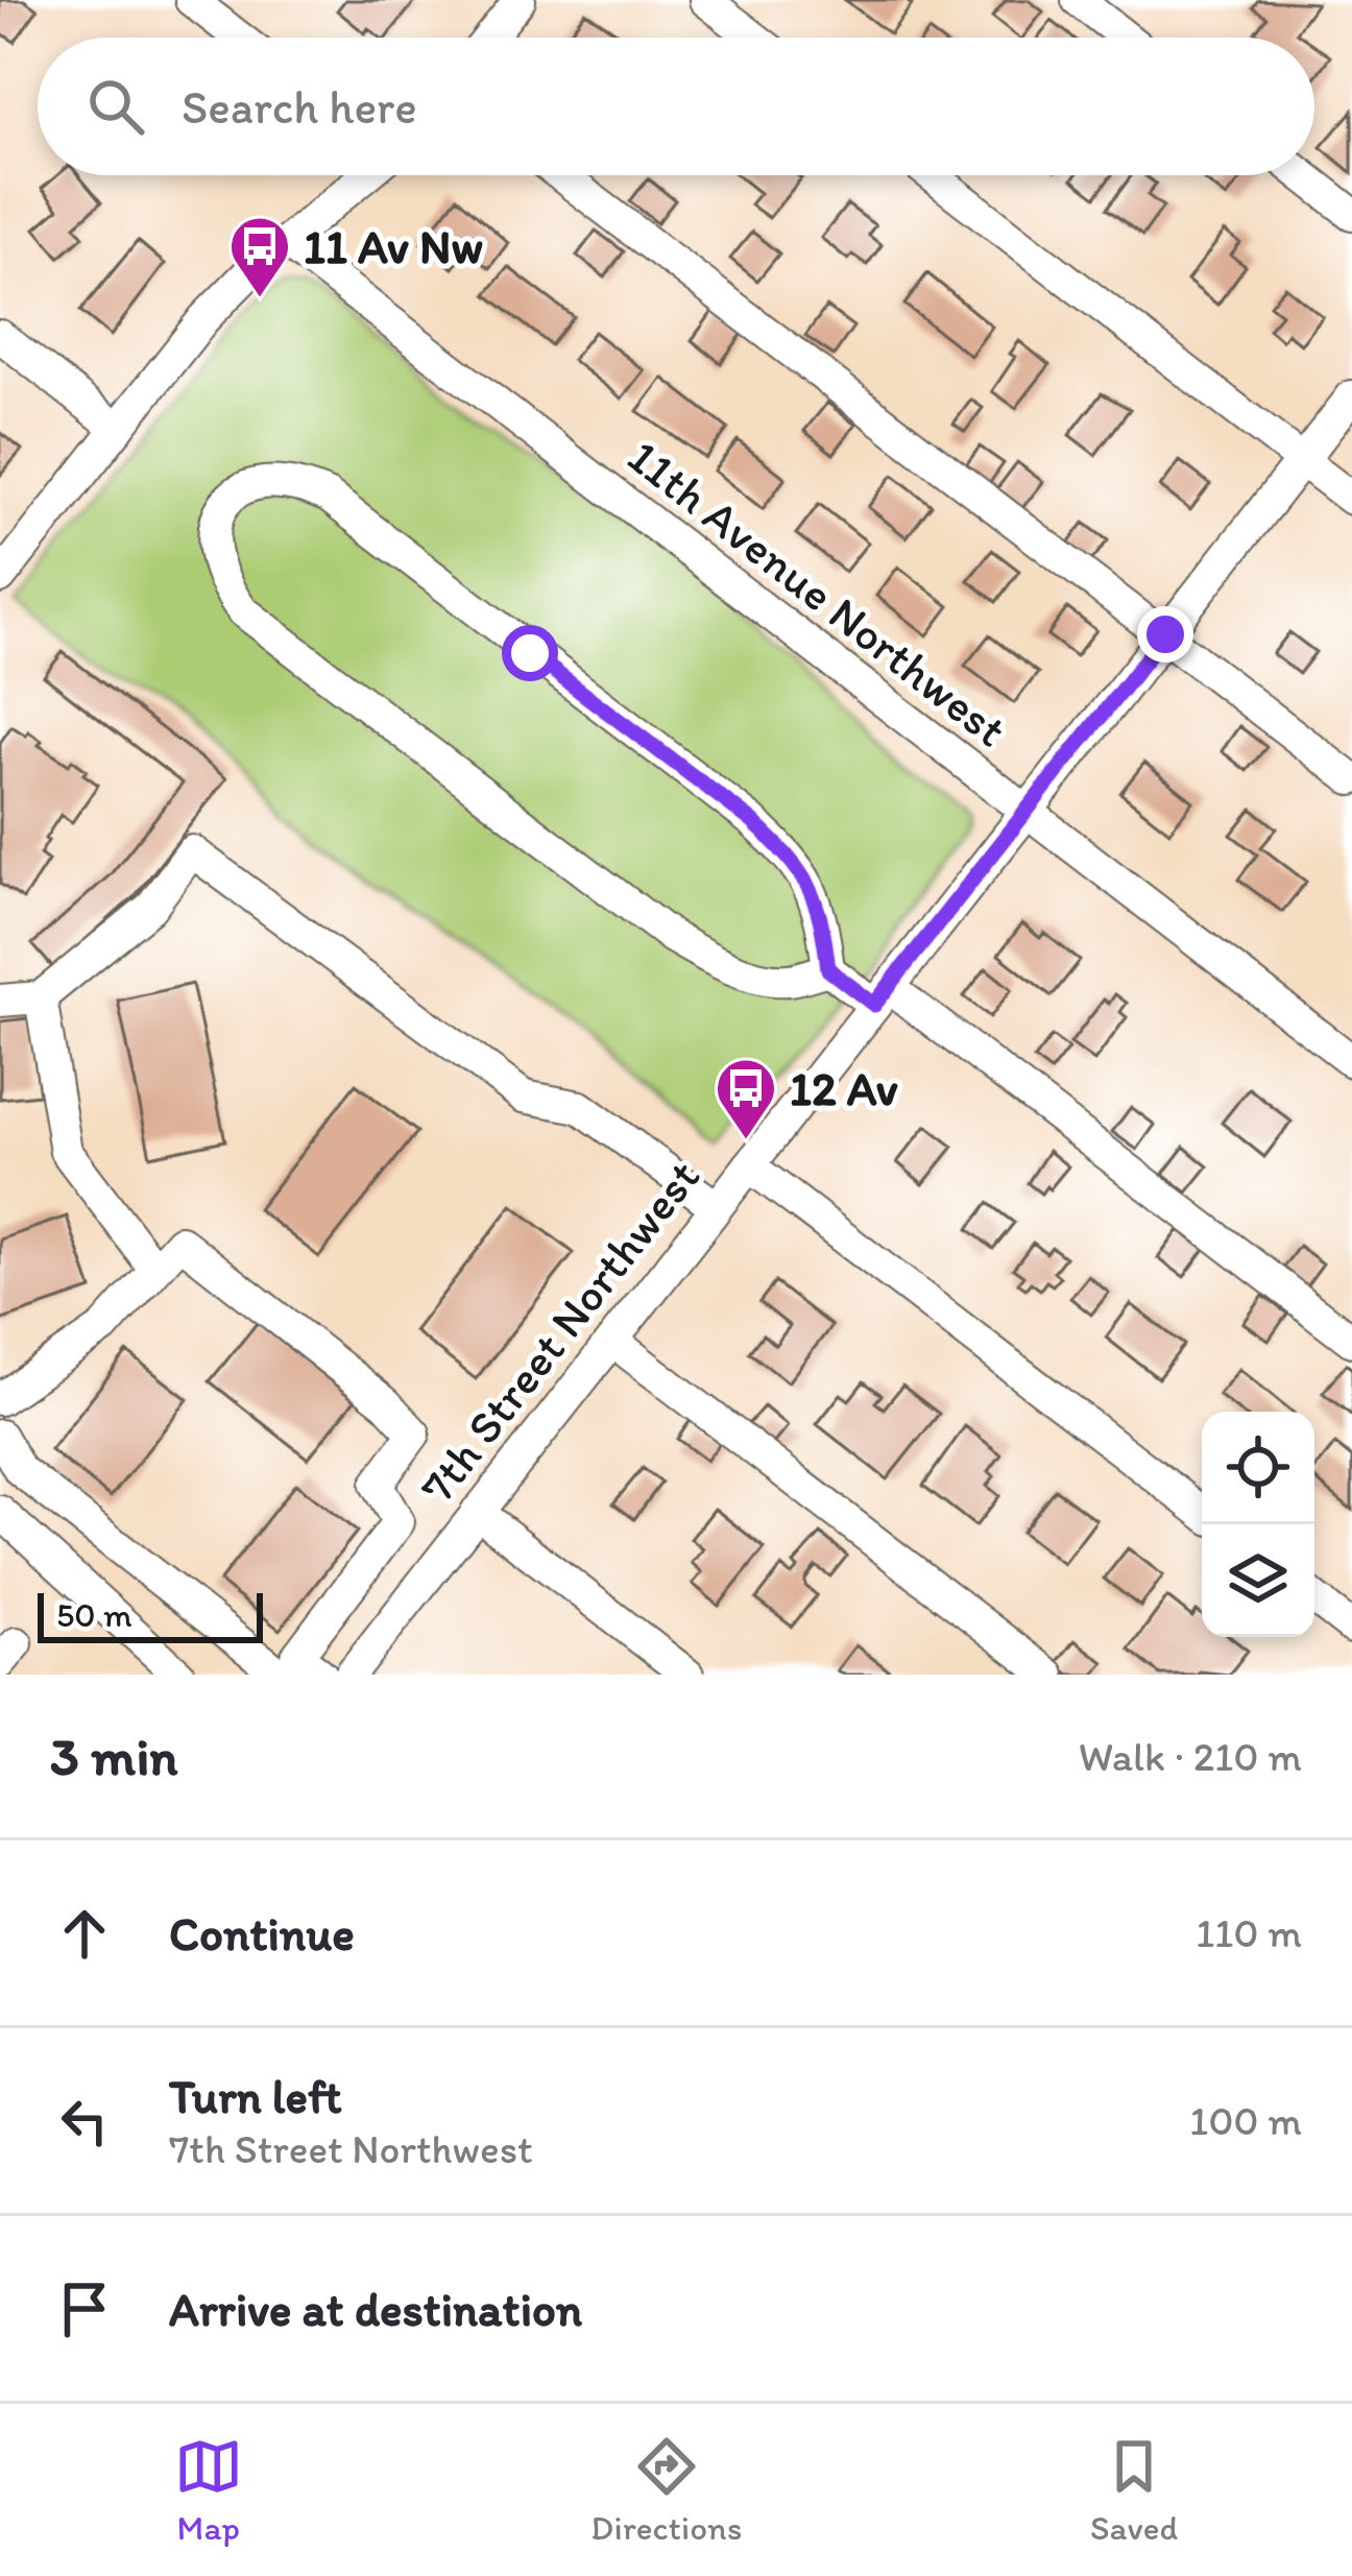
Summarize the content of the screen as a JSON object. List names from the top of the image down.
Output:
{
  "streets": {
    "street": ["11th Avenue Northwest", "7th Street Northwest"]
  },
  "crossings": [
    ["11th Avenue Northwest", "7th Street Northwest"]
  ],
  "places": {
    "bus stop": ["11 Av Nw", "12 Av"]
  },
  "scale_bar": "50 m",
  "page": {
    "search": "Search here",
    "scale": "50 m",
    "heading": ["3 min", "Walk · 210 m"],
    "list": [
      ["Continue", "110 m"],
      ["Turn left", "7th Street Northwest", "100 m"],
      "Arrive at destination"
    ],
    "nav": ["Map", "Directions", "Saved"]
  }
}
